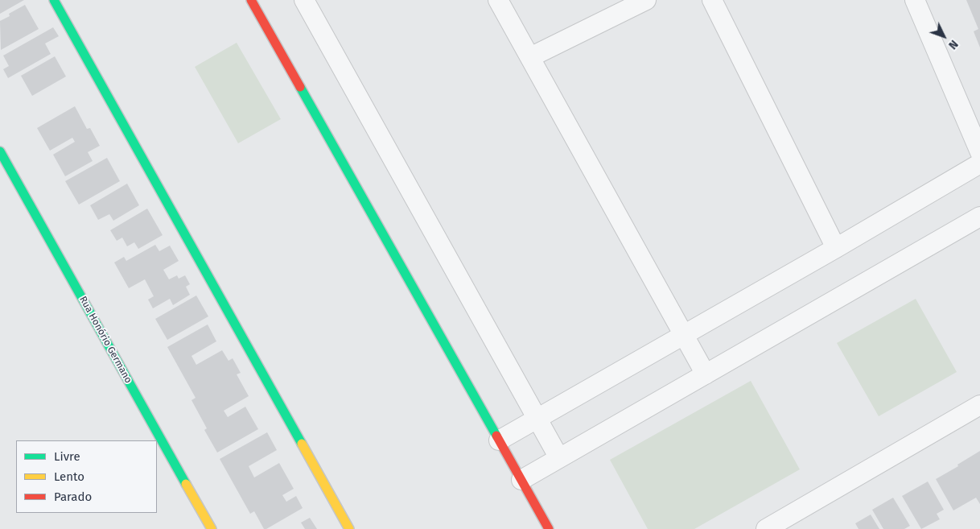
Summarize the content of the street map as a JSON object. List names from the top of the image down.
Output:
{
  "streets": {
    "street": ["Rua Honório Germano"]
  },
  "legend": ["Livre", "Lento", "Parado"],
  "north": "bottom right"
}
